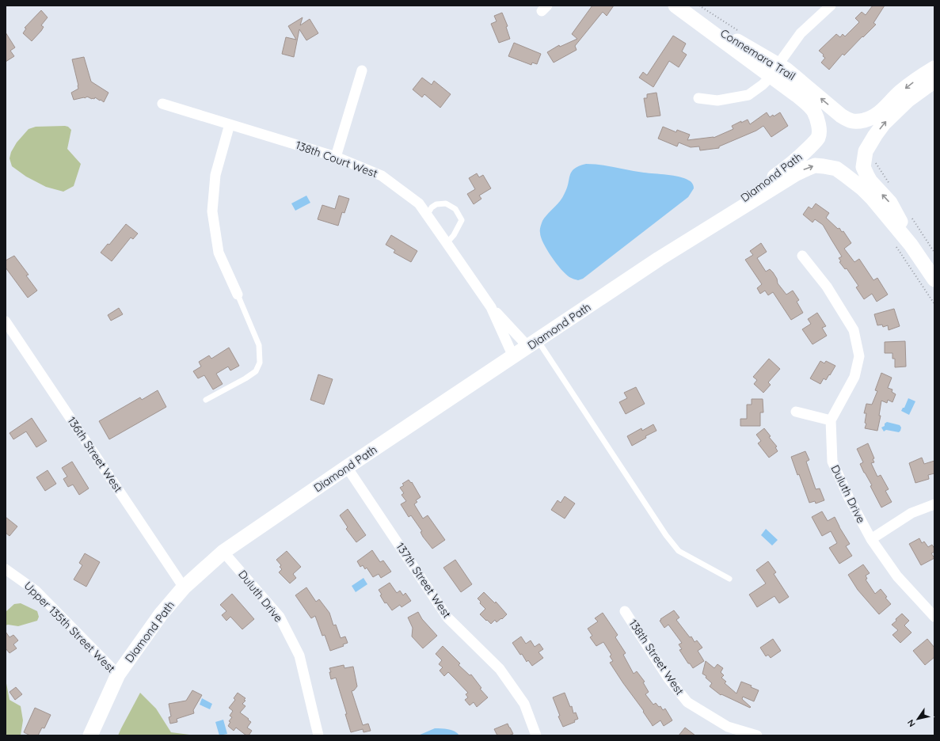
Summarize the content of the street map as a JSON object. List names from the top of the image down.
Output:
{
  "streets": {
    "street": [
      "Connemara Trail",
      "138th Court West",
      "Diamond Path",
      "136th Street West",
      "Duluth Drive",
      "137th Street West",
      "Upper 135th Street West",
      "138th Street West"
    ]
  },
  "crossings": [
    ["Connemara Trail", "Diamond Path"],
    ["138th Court West", "Diamond Path"],
    ["Diamond Path", "136th Street West"],
    ["Diamond Path", "Duluth Drive"],
    ["Diamond Path", "137th Street West"],
    ["Diamond Path", "Upper 135th Street West"]
  ],
  "north": "bottom left"
}
